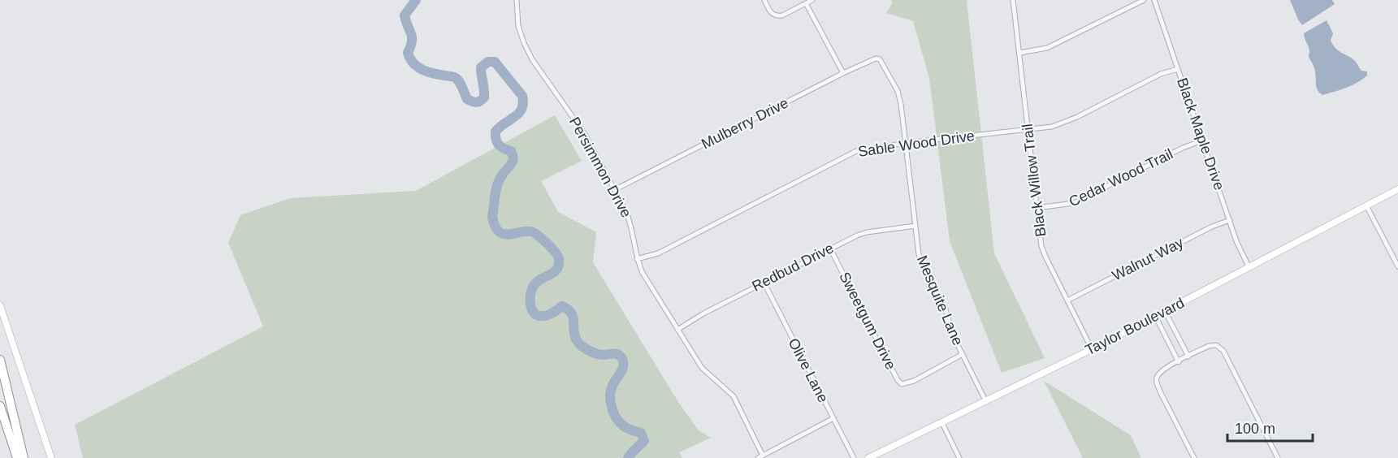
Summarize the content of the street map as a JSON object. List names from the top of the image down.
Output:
{
  "streets": {
    "street": [
      "Mulberry Drive",
      "Black Maple Drive",
      "Sable Wood Drive",
      "Persimmon Drive",
      "Cedar Wood Trail",
      "Black Willow Trail",
      "Walnut Way",
      "Redbud Drive",
      "Mesquite Lane",
      "Sweetgum Drive",
      "Taylor Boulevard",
      "Olive Lane"
    ]
  },
  "crossings": [
    ["Mulberry Drive", "Persimmon Drive"],
    ["Mulberry Drive", "Mesquite Lane"],
    ["Black Maple Drive", "Sable Wood Drive"],
    ["Black Maple Drive", "Cedar Wood Trail"],
    ["Black Maple Drive", "Walnut Way"],
    ["Black Maple Drive", "Taylor Boulevard"],
    ["Sable Wood Drive", "Persimmon Drive"],
    ["Sable Wood Drive", "Black Willow Trail"],
    ["Sable Wood Drive", "Mesquite Lane"],
    ["Persimmon Drive", "Redbud Drive"],
    ["Cedar Wood Trail", "Black Willow Trail"],
    ["Black Willow Trail", "Walnut Way"],
    ["Black Willow Trail", "Taylor Boulevard"],
    ["Redbud Drive", "Mesquite Lane"],
    ["Redbud Drive", "Sweetgum Drive"],
    ["Redbud Drive", "Olive Lane"],
    ["Mesquite Lane", "Sweetgum Drive"],
    ["Mesquite Lane", "Taylor Boulevard"]
  ],
  "scale_bar": "100 m"
}
